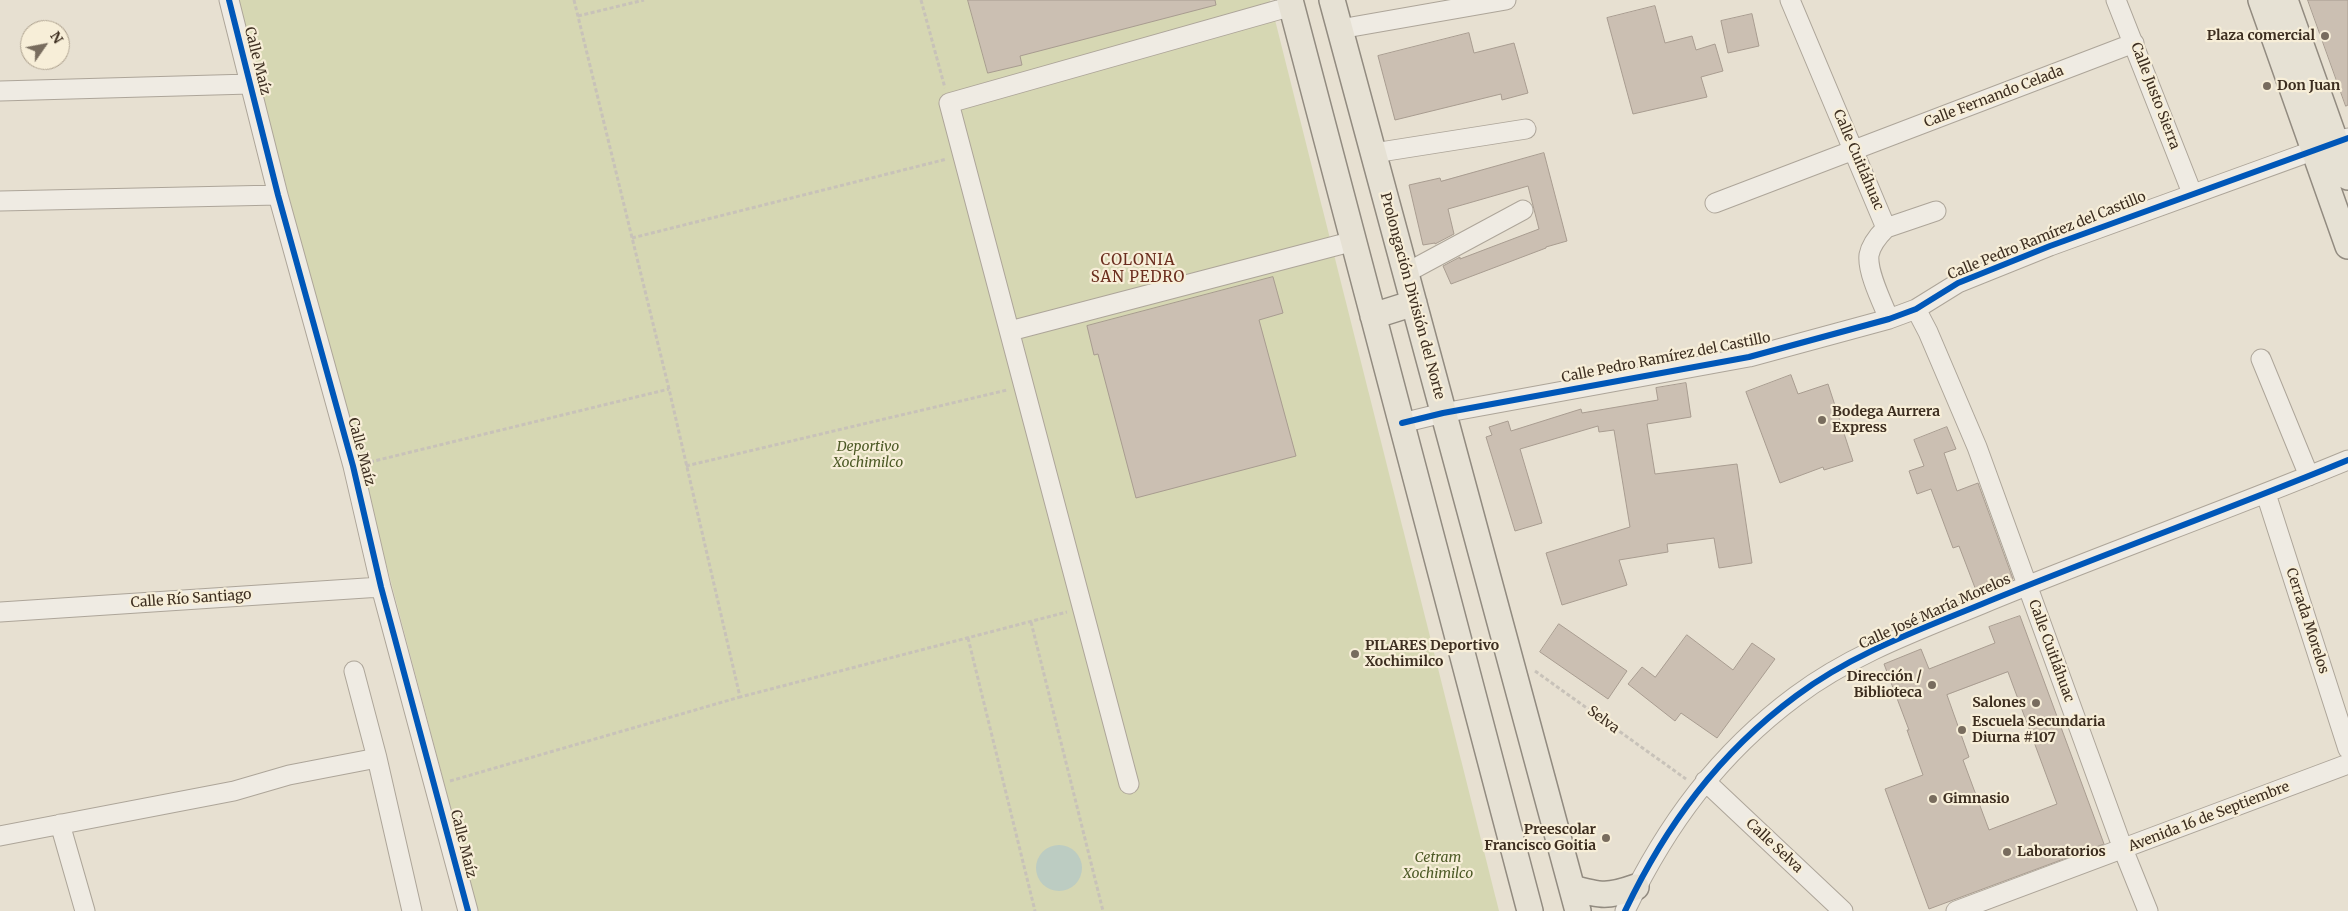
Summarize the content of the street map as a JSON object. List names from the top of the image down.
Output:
{
  "streets": {
    "main road": ["Prolongación División del Norte"],
    "street": [
      "Calle Maíz",
      "Calle Justo Sierra",
      "Calle Fernando Celada",
      "Calle Cuitláhuac",
      "Calle Pedro Ramírez del Castillo",
      "Calle Río Santiago",
      "Calle José María Morelos",
      "Cerrada Morelos",
      "Avenida 16 de Septiembre",
      "Calle Selva"
    ],
    "path": ["Selva"]
  },
  "crossings": [
    ["Calle Maíz", "Calle Río Santiago"],
    ["Calle Justo Sierra", "Calle Fernando Celada"],
    ["Calle Justo Sierra", "Calle Pedro Ramírez del Castillo"],
    ["Calle Fernando Celada", "Calle Cuitláhuac"],
    ["Calle Cuitláhuac", "Calle Pedro Ramírez del Castillo"],
    ["Calle Cuitláhuac", "Calle José María Morelos"],
    ["Calle Cuitláhuac", "Avenida 16 de Septiembre"],
    ["Calle Pedro Ramírez del Castillo", "Prolongación División del Norte"],
    ["Prolongación División del Norte", "Selva"],
    ["Calle José María Morelos", "Cerrada Morelos"],
    ["Calle José María Morelos", "Selva"],
    ["Calle José María Morelos", "Calle Selva"],
    ["Selva", "Calle Selva"]
  ],
  "districts": ["COLONIA SAN PEDRO"],
  "parks": ["Deportivo Xochimilco", "Cetram Xochimilco"],
  "places": [
    "Plaza comercial",
    "Don Juan",
    "Bodega Aurrera Express",
    "PILARES Deportivo Xochimilco",
    "Dirección / Biblioteca",
    "Salones",
    "Escuela Secundaria Diurna #107",
    "Gimnasio",
    "Preescolar Francisco Goitia",
    "Laboratorios"
  ],
  "north": "top right"
}
